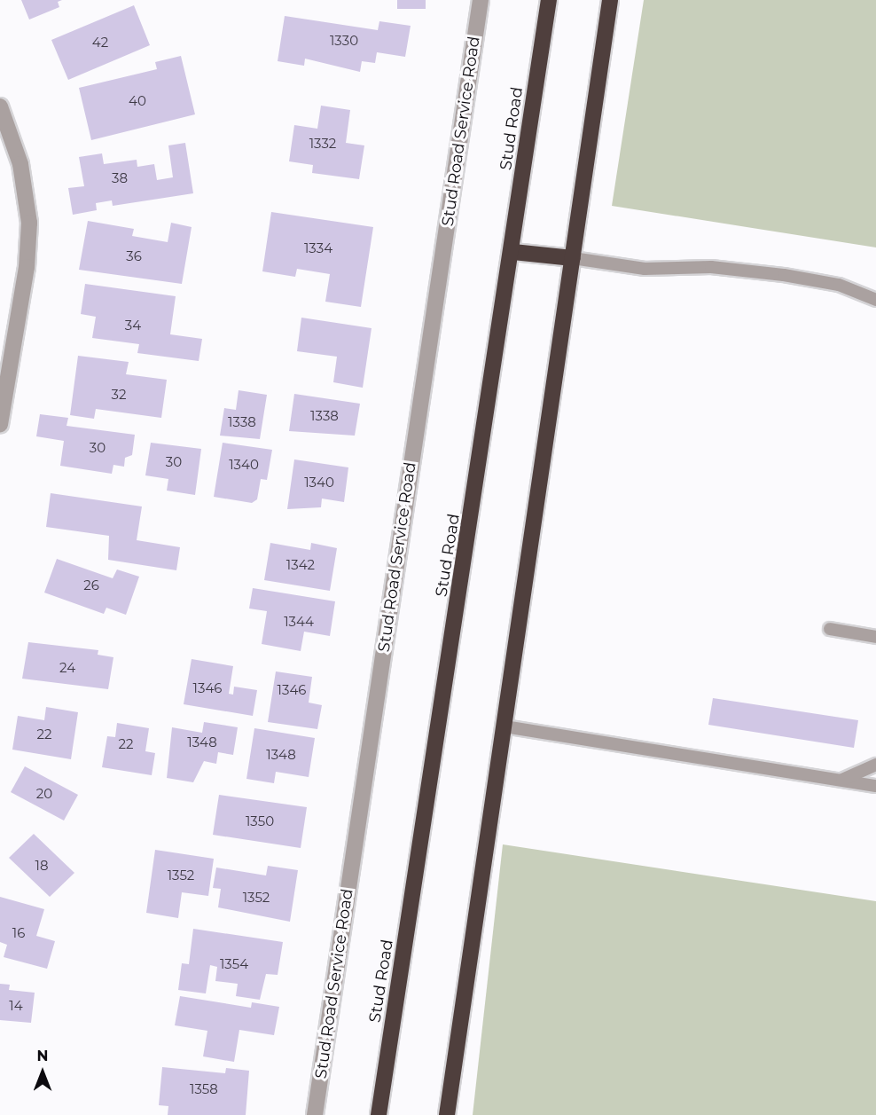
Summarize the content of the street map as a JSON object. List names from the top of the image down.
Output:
{
  "streets": {
    "highway": ["Stud Road"],
    "street": ["Stud Road Service Road"]
  },
  "house_numbers": [
    "1330",
    "42",
    "40",
    "1332",
    "38",
    "1334",
    "36",
    "34",
    "32",
    "1338",
    "1338",
    "30",
    "30",
    "1340",
    "1340",
    "1342",
    "26",
    "1344",
    "24",
    "1346",
    "1346",
    "22",
    "1348",
    "22",
    "1348",
    "20",
    "1350",
    "18",
    "1352",
    "1352",
    "16",
    "1354",
    "14",
    "1358"
  ],
  "north": "top"
}
